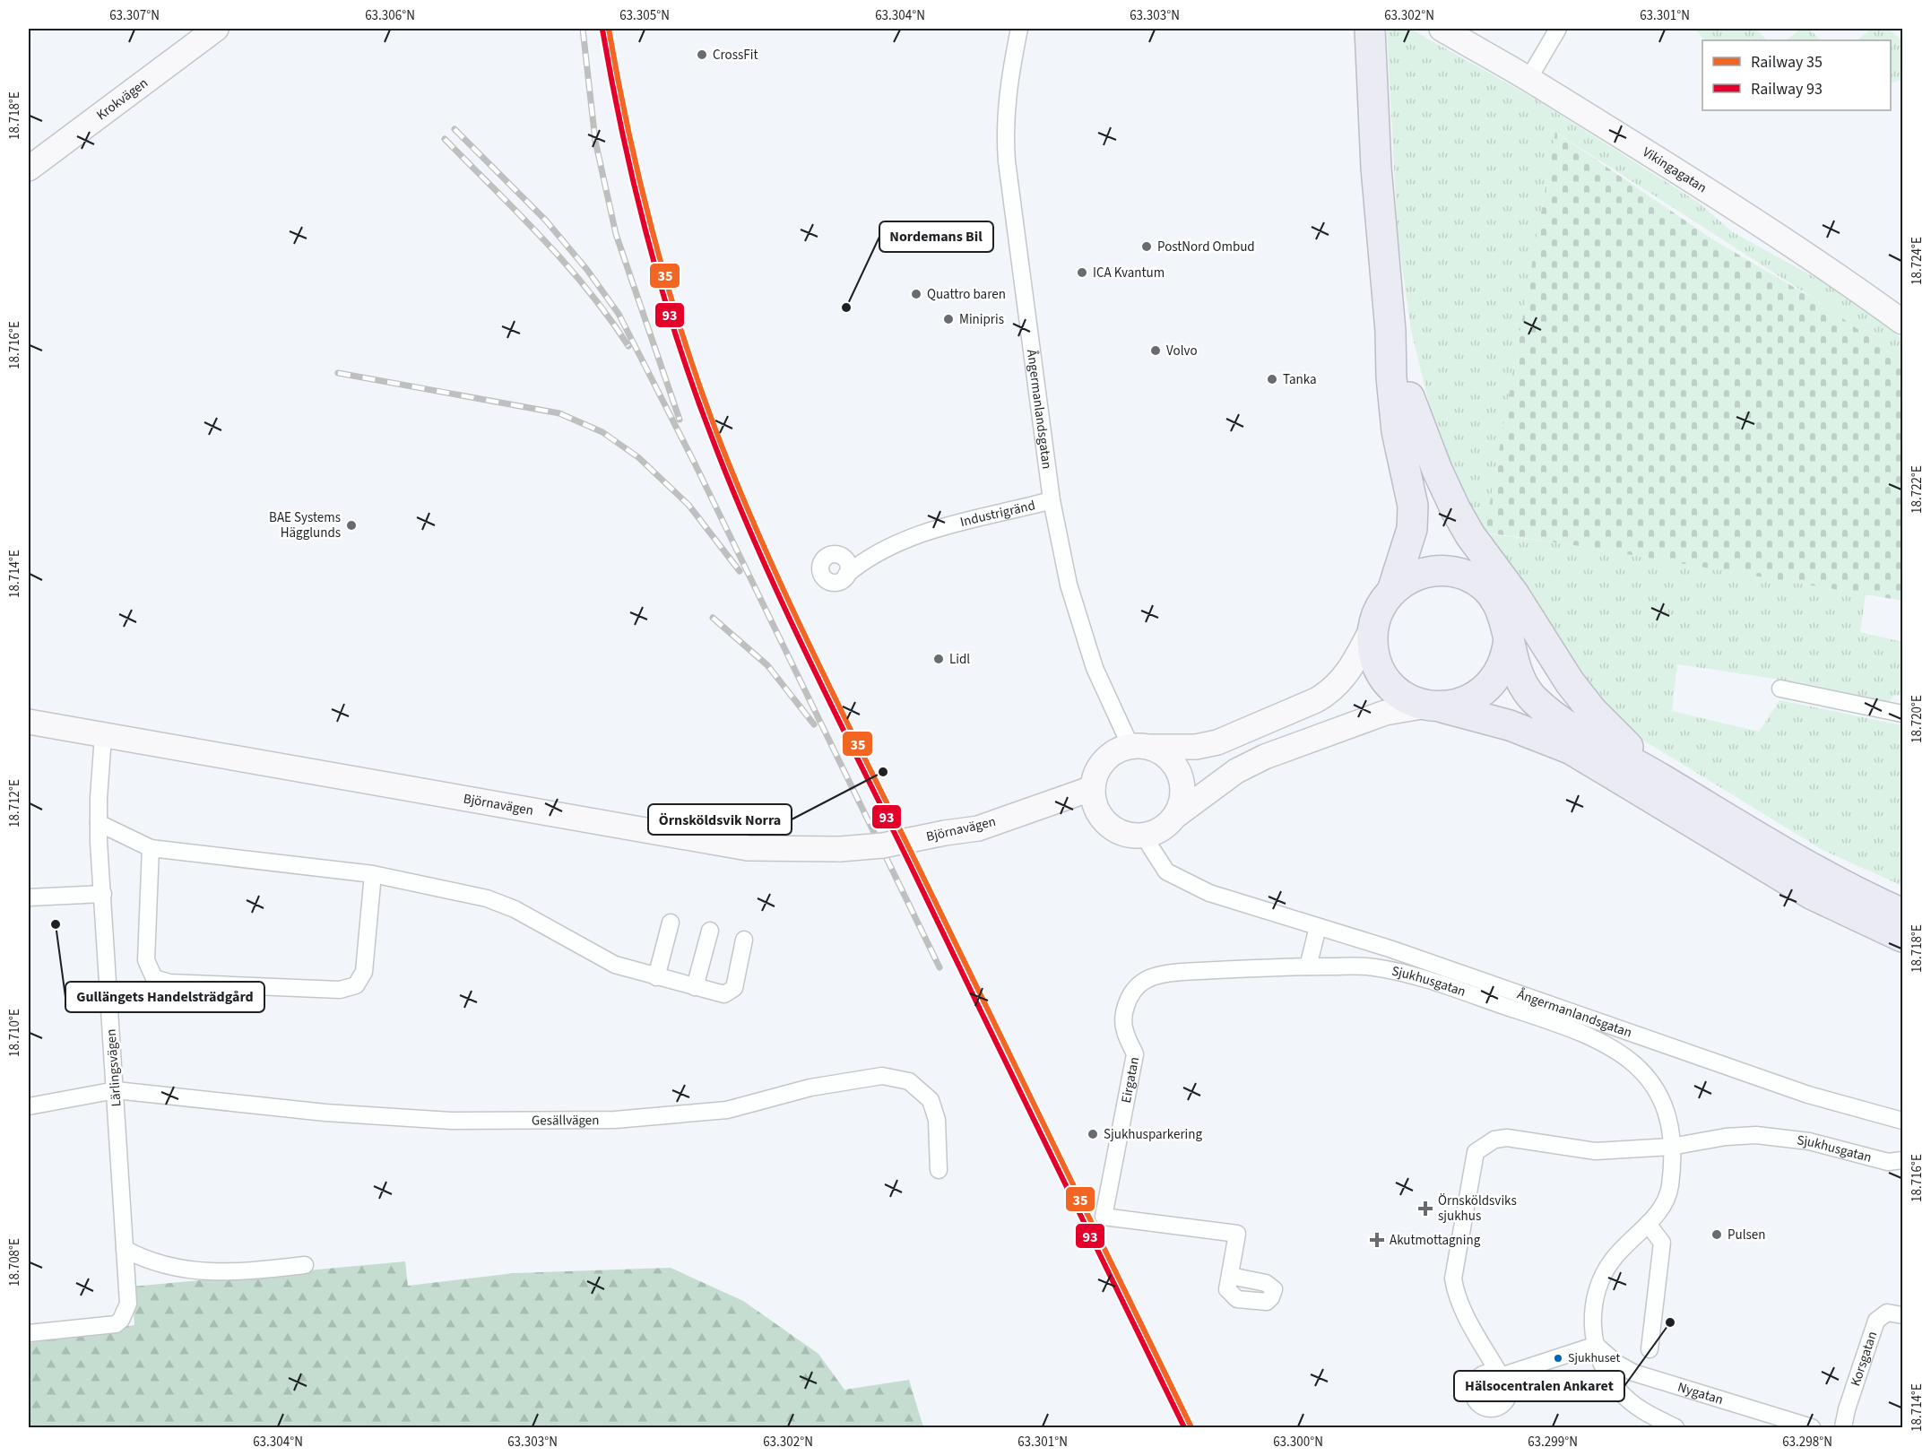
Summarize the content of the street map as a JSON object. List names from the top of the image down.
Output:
{
  "streets": {
    "main road": ["Krokvägen", "Vikingagatan", "Björnavägen"],
    "street": [
      "Ångermanlandsgatan",
      "Industrigränd",
      "Sjukhusgatan",
      "Lärlingsvägen",
      "Eirgatan",
      "Gesällvägen",
      "Korsgatan",
      "Nygatan"
    ]
  },
  "crossings": [
    ["Ångermanlandsgatan", "Industrigränd"],
    ["Ångermanlandsgatan", "Björnavägen"],
    ["Björnavägen", "Lärlingsvägen"],
    ["Sjukhusgatan", "Eirgatan"],
    ["Sjukhusgatan", "Nygatan"],
    ["Lärlingsvägen", "Gesällvägen"]
  ],
  "places": {
    "other": [
      "CrossFit",
      "PostNord Ombud",
      "ICA Kvantum",
      "Quattro baren",
      "Nordemans Bil",
      "Minipris",
      "Volvo",
      "Tanka",
      "BAE Systems Hägglunds",
      "Lidl",
      "Örnsköldsvik Norra",
      "Gullängets Handelsträdgård",
      "Sjukhusparkering",
      "Pulsen",
      "Hälsocentralen Ankaret",
      "Sjukhuset"
    ],
    "health": ["Örnsköldsviks sjukhus", "Akutmottagning"]
  },
  "lines": ["rail line 35", "rail line 93"],
  "legend": ["Railway 35", "Railway 93"],
  "coordinates": [
    "63.307°N",
    "63.306°N",
    "63.305°N",
    "63.304°N",
    "63.303°N",
    "63.302°N",
    "63.301°N",
    "18.718°E",
    "18.724°E",
    "18.716°E",
    "18.722°E",
    "18.714°E",
    "18.720°E",
    "18.712°E",
    "18.710°E",
    "18.708°E",
    "63.300°N",
    "63.299°N",
    "63.298°N"
  ]
}
